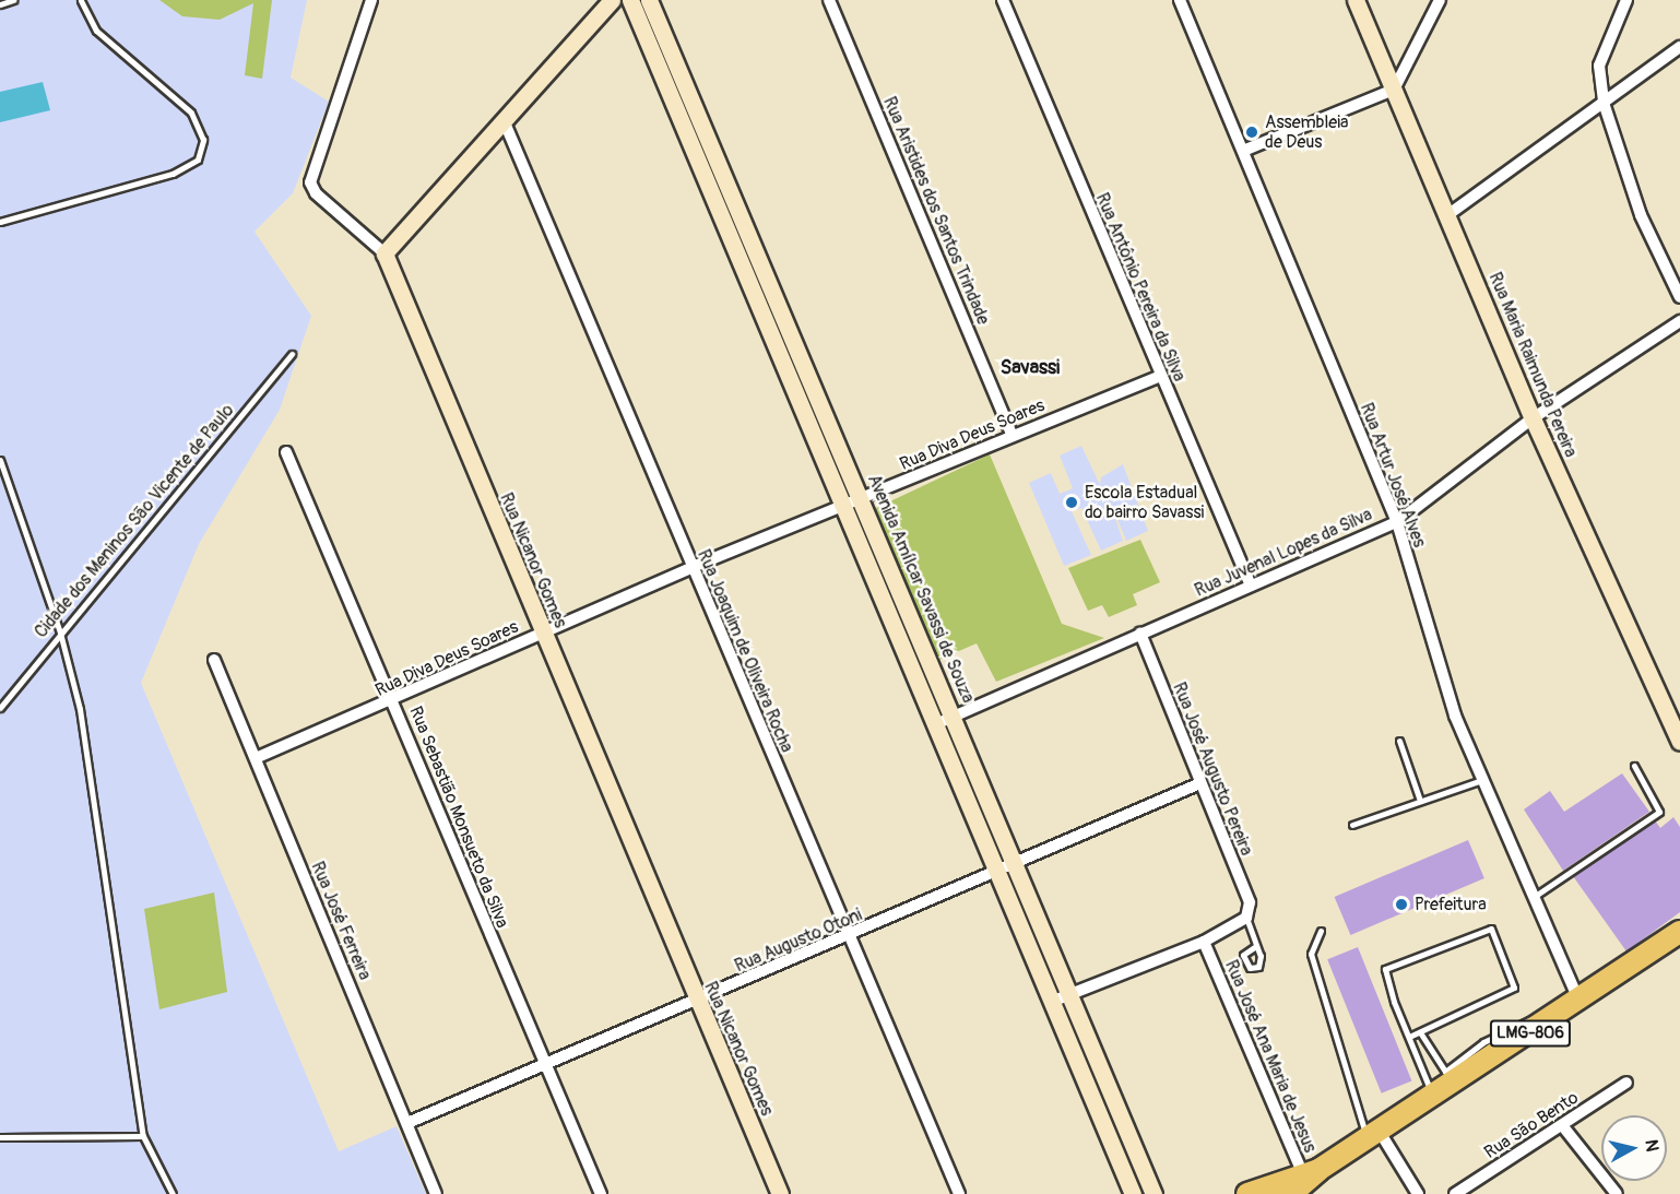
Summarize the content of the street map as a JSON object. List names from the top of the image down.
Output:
{
  "streets": {
    "highway": ["LMG-806"],
    "street": [
      "Rua Aristides dos Santos Trindade",
      "Rua Antônio Pereira da Silva",
      "Rua Maria Raimunda Pereira",
      "Rua Diva Deus Soares",
      "Rua Artur José Alves",
      "Rua Juvenal Lopes da Silva",
      "Rua Nicanor Gomes",
      "Avenida Amílcar Savassi de Souza",
      "Rua Joaquim de Oliveira Rocha",
      "Rua José Augusto Pereira",
      "Rua Sebastião Monsueto da Silva",
      "Rua José Ferreira",
      "Rua Augusto Otoni",
      "Rua José Ana Maria de Jesus",
      "Rua São Bento"
    ],
    "lane": ["Cidade dos Meninos São Vicente de Paulo"]
  },
  "crossings": [
    ["Rua Aristides dos Santos Trindade", "Rua Diva Deus Soares"],
    ["Rua Antônio Pereira da Silva", "Rua Diva Deus Soares"],
    ["Rua Antônio Pereira da Silva", "Rua Juvenal Lopes da Silva"],
    ["Rua Maria Raimunda Pereira", "Rua Juvenal Lopes da Silva"],
    ["Rua Diva Deus Soares", "Rua Nicanor Gomes"],
    ["Rua Diva Deus Soares", "Avenida Amílcar Savassi de Souza"],
    ["Rua Diva Deus Soares", "Rua Joaquim de Oliveira Rocha"],
    ["Rua Diva Deus Soares", "Rua Sebastião Monsueto da Silva"],
    ["Rua Diva Deus Soares", "Rua José Ferreira"],
    ["Rua Artur José Alves", "Rua Juvenal Lopes da Silva"],
    ["Rua Artur José Alves", "LMG-806"],
    ["Rua Juvenal Lopes da Silva", "Avenida Amílcar Savassi de Souza"],
    ["Rua Juvenal Lopes da Silva", "Rua José Augusto Pereira"],
    ["Rua Nicanor Gomes", "Rua Augusto Otoni"],
    ["Avenida Amílcar Savassi de Souza", "Rua Augusto Otoni"],
    ["Rua Joaquim de Oliveira Rocha", "Rua Augusto Otoni"],
    ["Rua José Augusto Pereira", "Rua Augusto Otoni"],
    ["Rua Sebastião Monsueto da Silva", "Rua Augusto Otoni"],
    ["Rua José Ferreira", "Rua Augusto Otoni"],
    ["LMG-806", "Rua José Ana Maria de Jesus"]
  ],
  "districts": ["Savassi"],
  "places": ["Assembleia de Deus", "Escola Estadual do bairro Savassi", "Prefeitura"],
  "north": "right"
}
